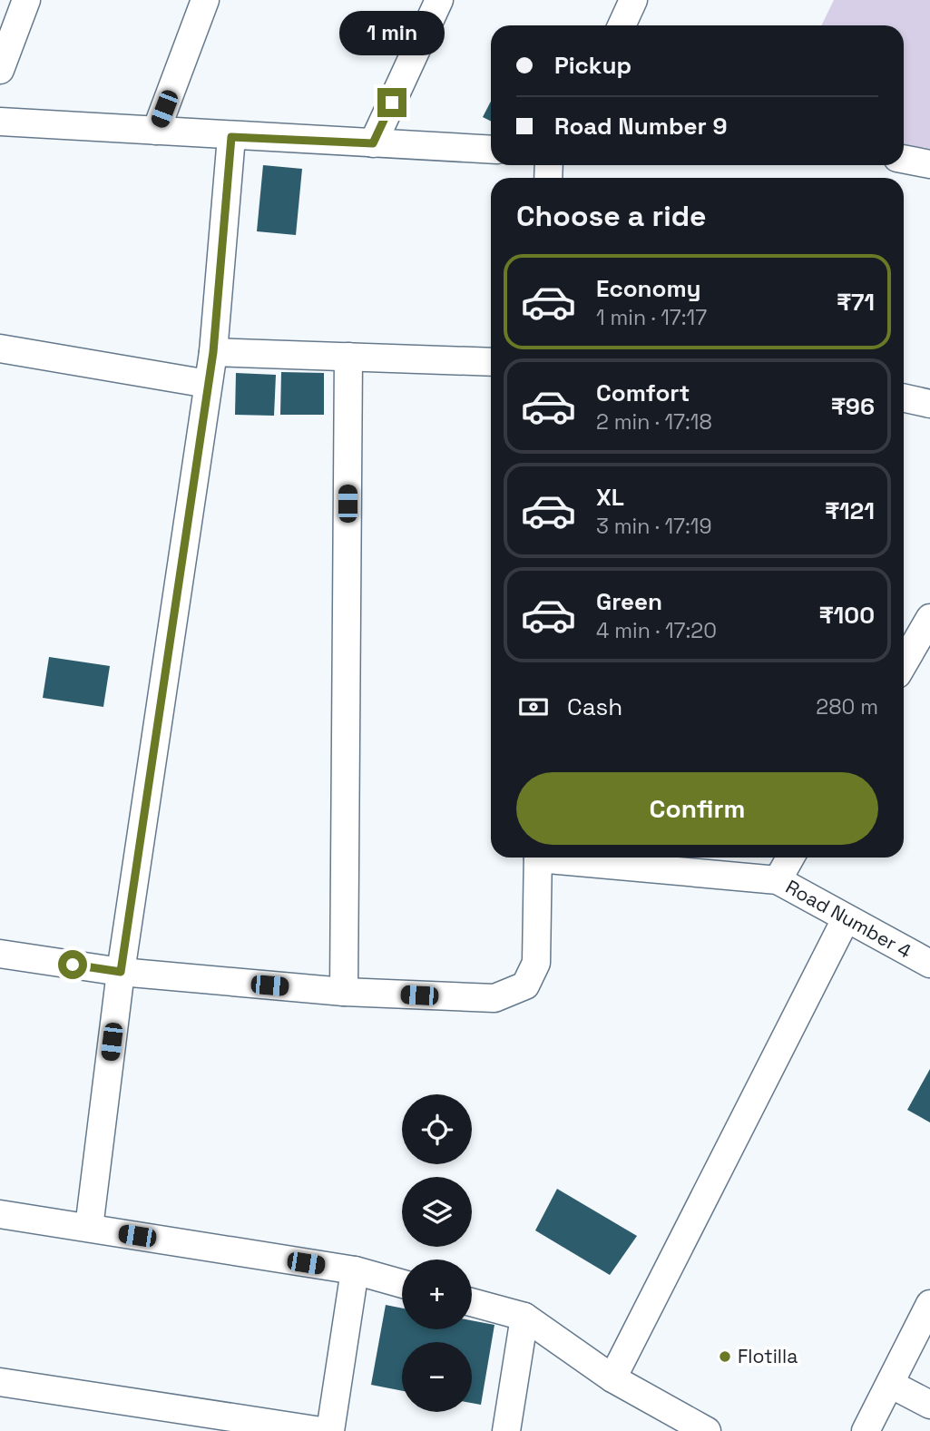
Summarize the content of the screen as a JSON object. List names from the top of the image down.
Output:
{
  "streets": {
    "street": ["Road Number 4"]
  },
  "places": ["Flotilla"],
  "page": {
    "bubble": "1 min",
    "banner": ["Pickup", "Road Number 9"],
    "heading": "Choose a ride",
    "list": [
      {
        "name": "Economy",
        "note": "1 min · 17:17",
        "value": "₹71"
      },
      {
        "name": "Comfort",
        "note": "2 min · 17:18",
        "value": "₹96"
      },
      {
        "name": "XL",
        "note": "3 min · 17:19",
        "value": "₹121"
      },
      {
        "name": "Green",
        "note": "4 min · 17:20",
        "value": "₹100"
      }
    ],
    "pay": ["Cash", "280 m"],
    "buttons": "Confirm",
    "map_buttons": ["+", "−"]
  }
}
